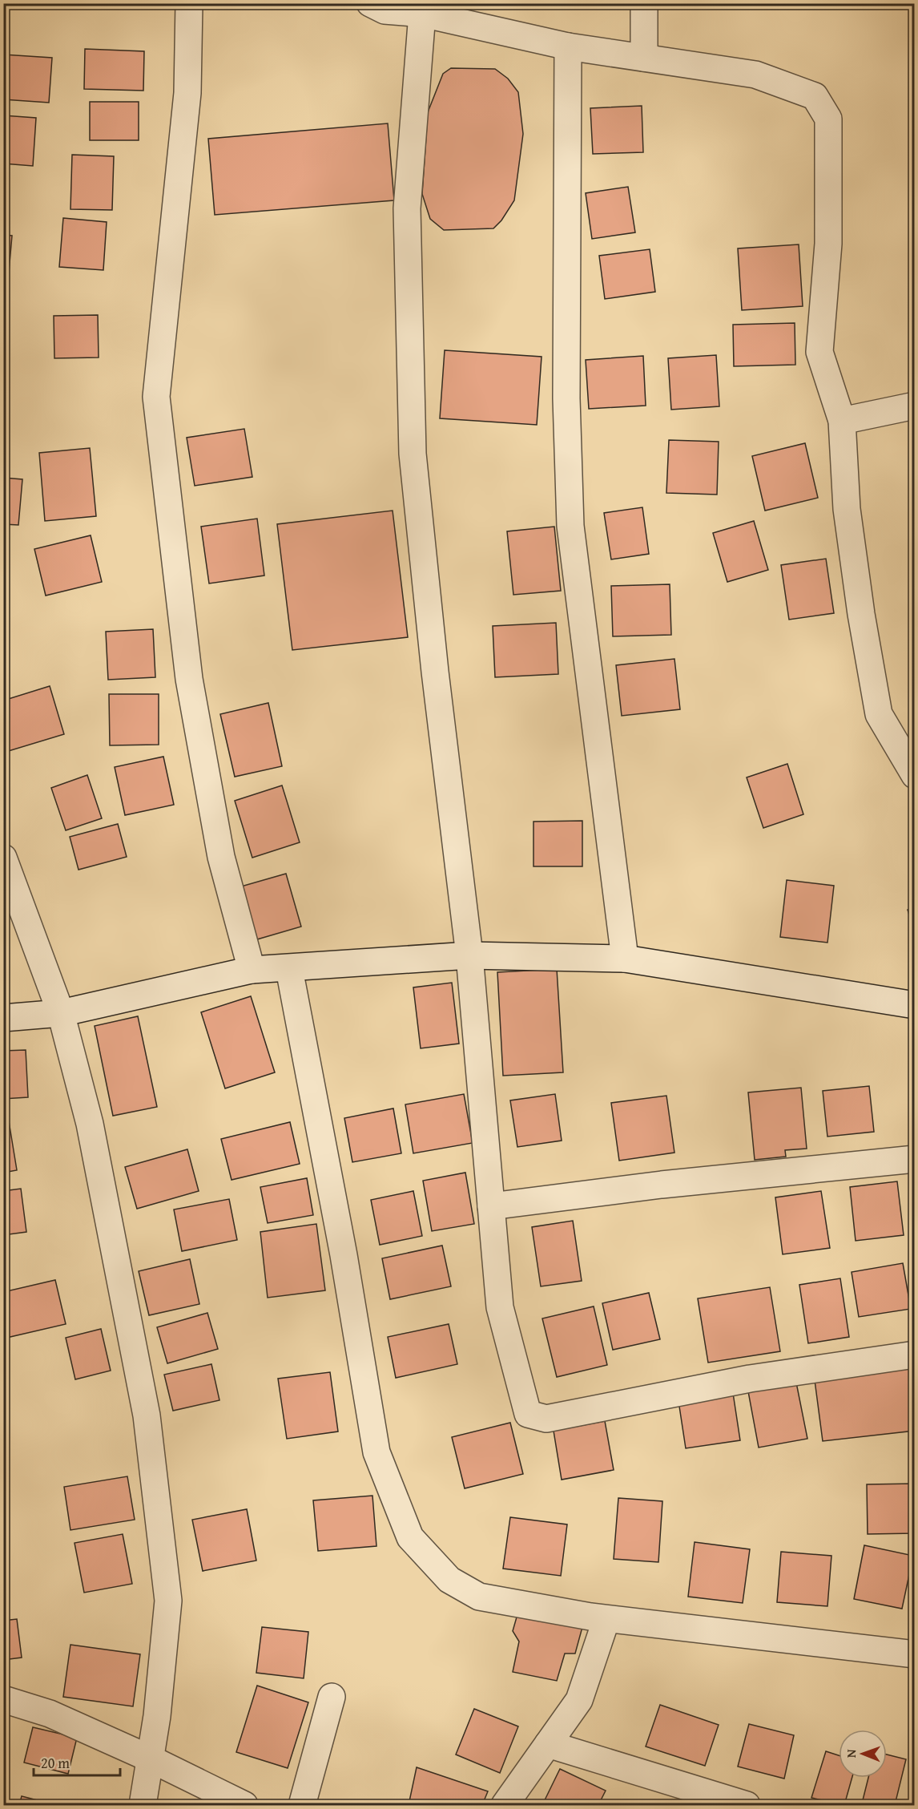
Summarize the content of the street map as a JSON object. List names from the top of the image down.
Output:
{
  "scale_bar": "20 m",
  "north": "left"
}
